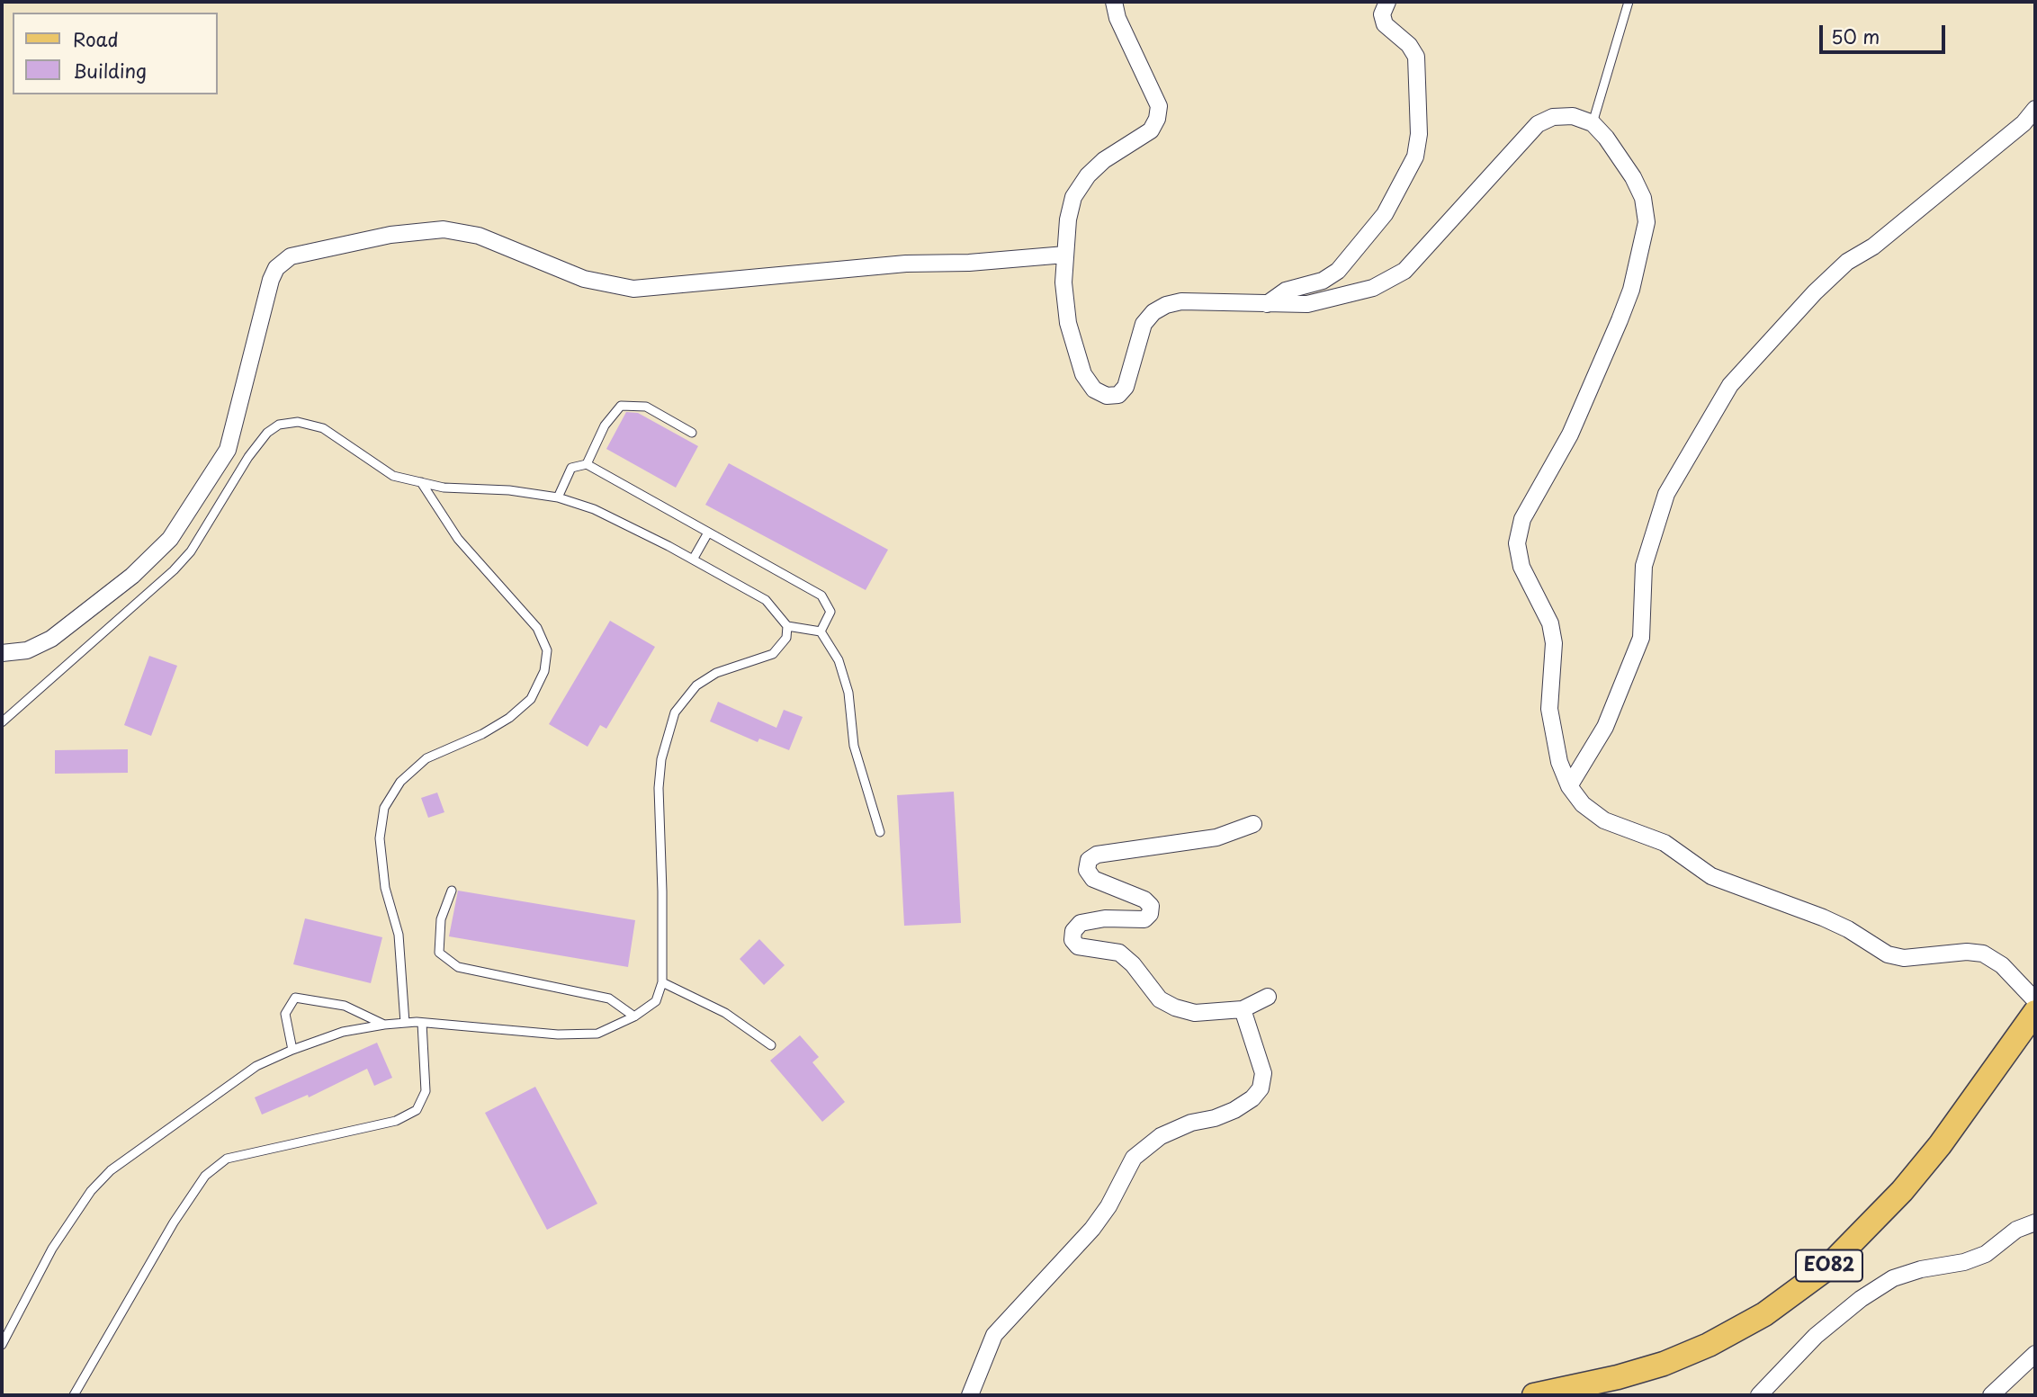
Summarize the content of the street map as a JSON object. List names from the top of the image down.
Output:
{
  "streets": {
    "main road": ["ΕΟ82"]
  },
  "legend": ["Road", "Building"],
  "scale_bar": "50 m"
}
